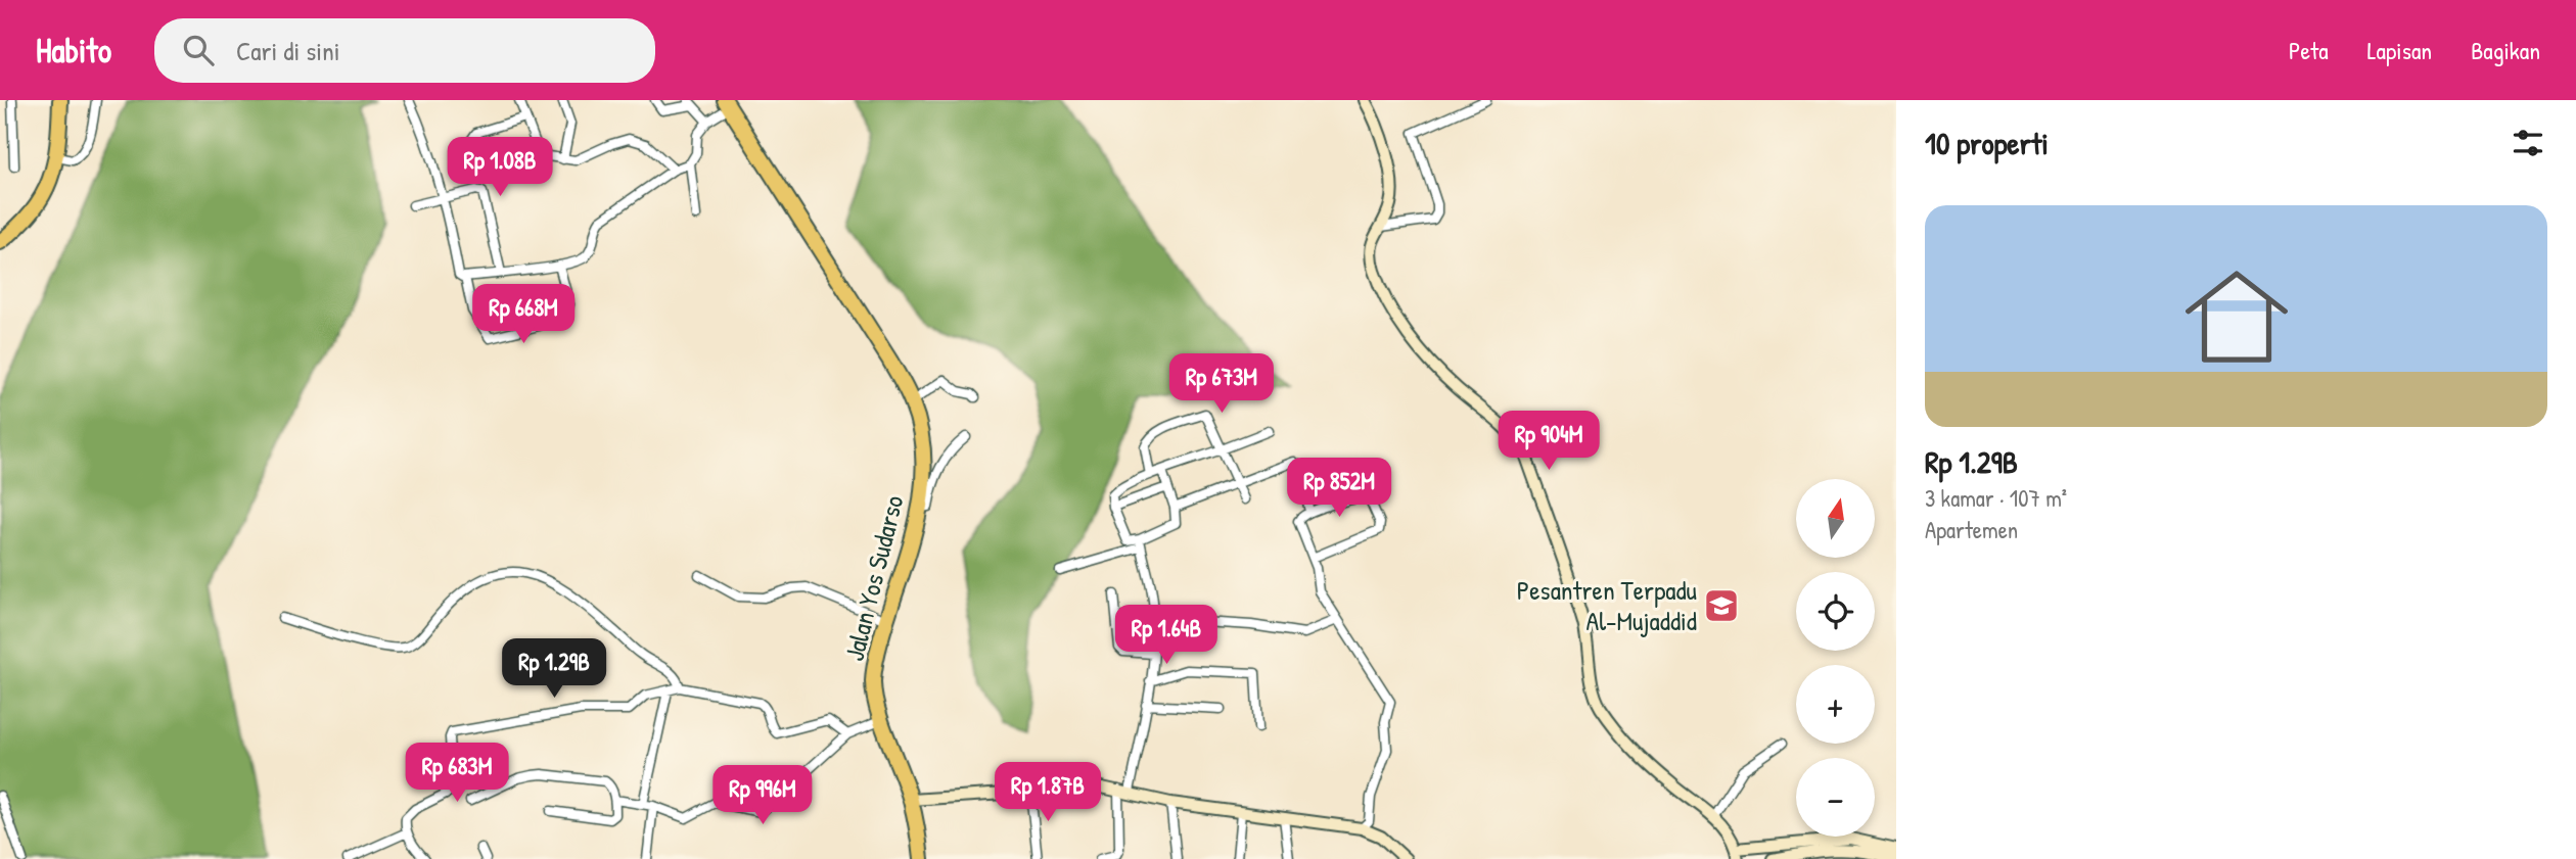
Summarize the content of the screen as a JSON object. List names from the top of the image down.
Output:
{
  "streets": {
    "highway": ["Jalan Yos Sudarso"]
  },
  "places": {
    "school or university": ["Pesantren Terpadu Al-Mujaddid"]
  },
  "north": "top",
  "page": {
    "header": "Habito",
    "search": "Cari di sini",
    "nav": ["Peta", "Lapisan", "Bagikan"],
    "heading": "10 properti",
    "price": [
      "Rp 1.08B",
      "Rp 668M",
      "Rp 673M",
      "Rp 904M",
      "Rp 852M",
      "Rp 1.64B",
      "Rp 1.29B",
      "Rp 683M",
      "Rp 1.87B",
      "Rp 996M"
    ],
    "list": [
      {
        "name": "Rp 1.29B",
        "note": "3 kamar · 107 m² · Apartemen"
      }
    ],
    "map_buttons": ["+", "−"]
  }
}
